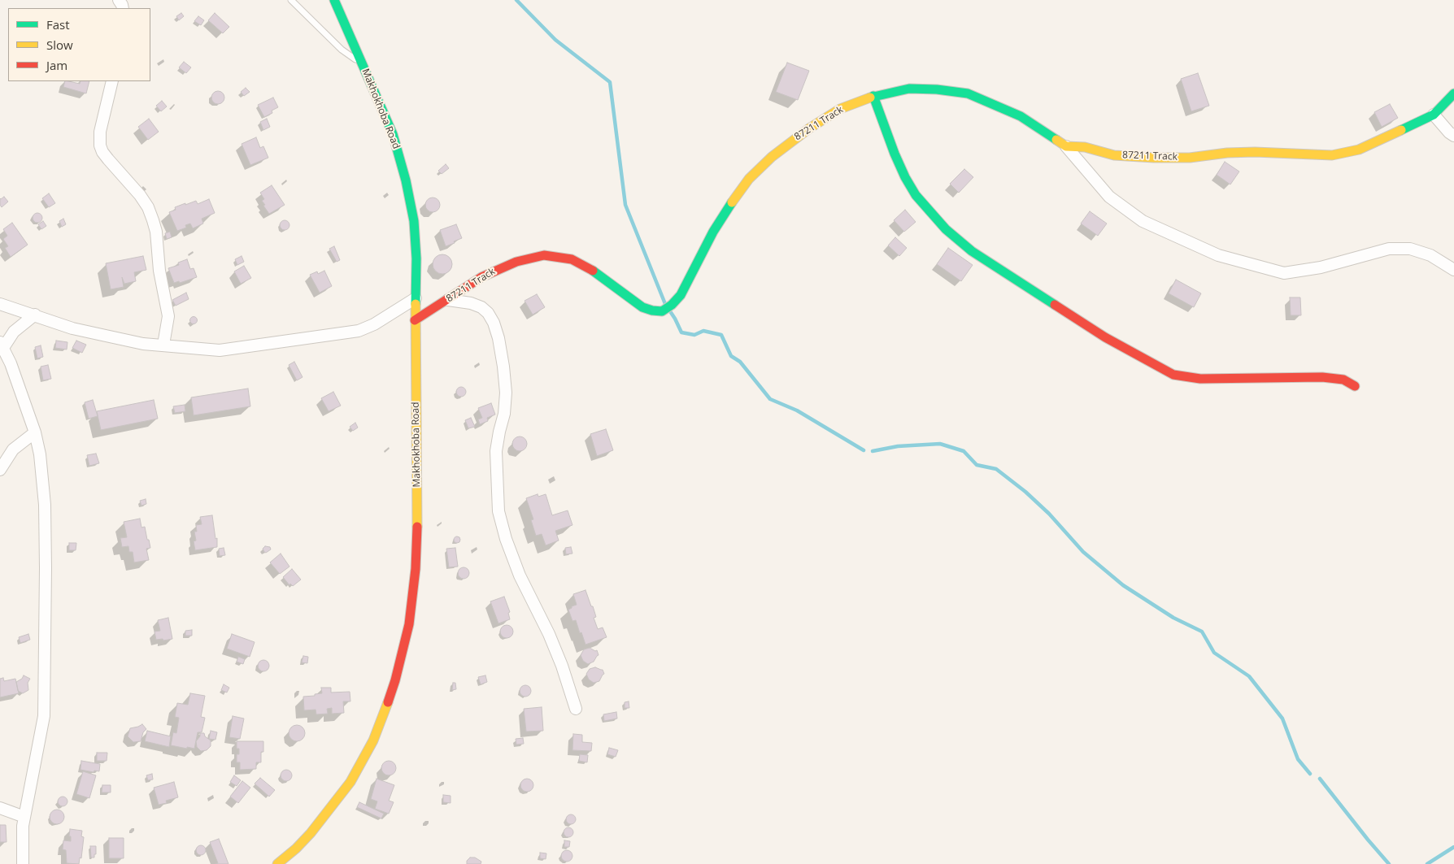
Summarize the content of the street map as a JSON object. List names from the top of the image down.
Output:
{
  "streets": {
    "street": ["Makhokhoba Road", "87211 Track"]
  },
  "crossings": [
    ["Makhokhoba Road", "87211 Track"]
  ],
  "legend": ["Fast", "Slow", "Jam"]
}
